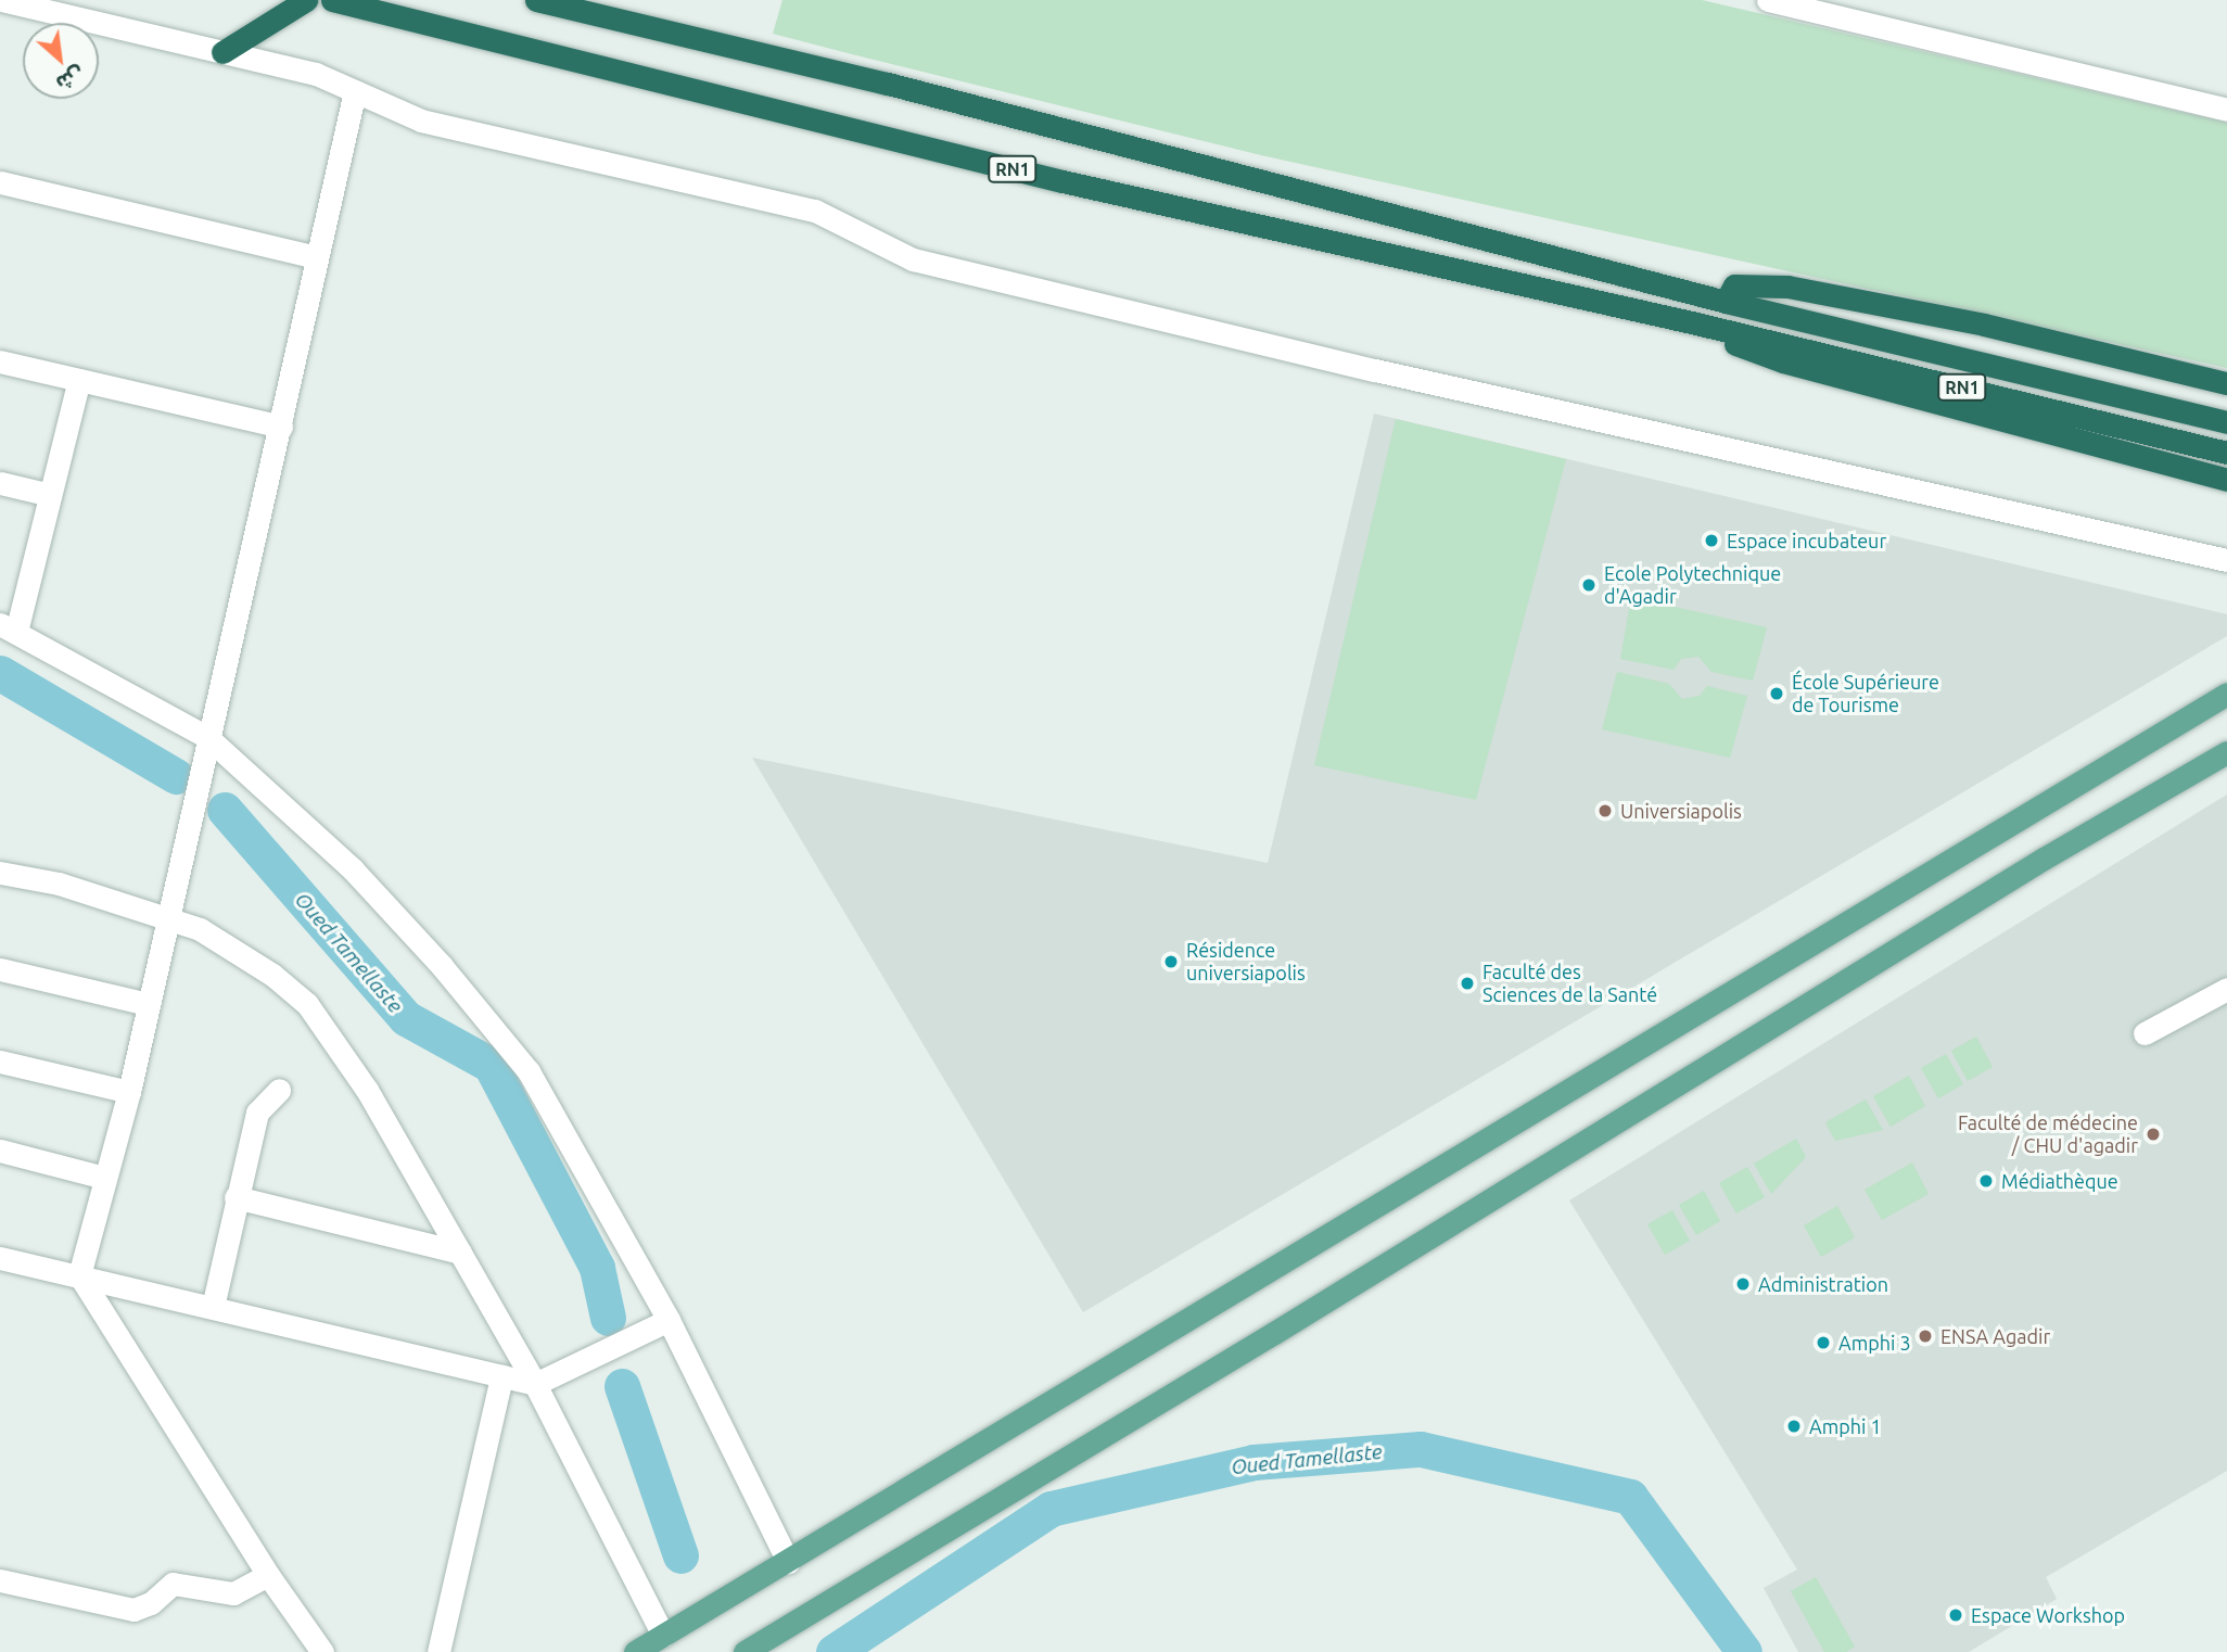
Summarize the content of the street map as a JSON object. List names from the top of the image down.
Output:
{
  "streets": {
    "highway": ["RN1"]
  },
  "water": ["Oued Tamellaste"],
  "places": [
    "Espace incubateur",
    "Ecole Polytechnique d'Agadir",
    "École Supérieure de Tourisme",
    "Universiapolis",
    "Résidence universiapolis",
    "Faculté des Sciences de la Santé",
    "Faculté de médecine / CHU d'agadir",
    "Médiathèque",
    "Administration",
    "ENSA Agadir",
    "Amphi 3",
    "Amphi 1",
    "Espace Workshop"
  ],
  "north": "bottom right"
}
